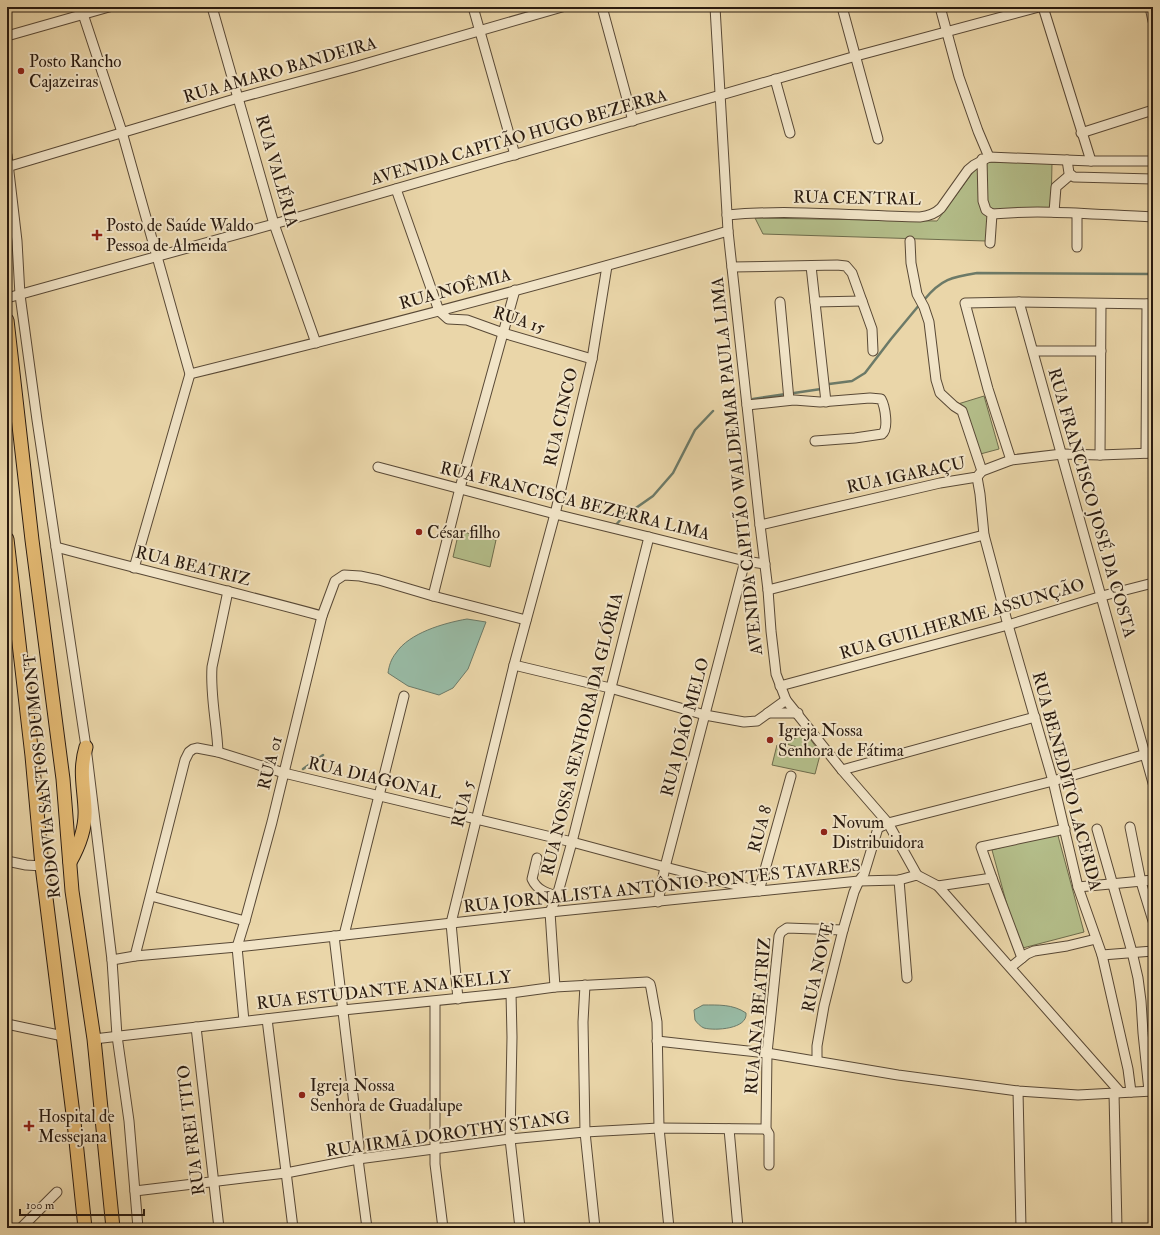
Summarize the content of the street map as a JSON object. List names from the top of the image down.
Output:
{
  "streets": {
    "highway": ["RODOVIA SANTOS DUMONT"],
    "street": [
      "RUA AMARO BANDEIRA",
      "AVENIDA CAPITÃO HUGO BEZERRA",
      "RUA VALÉRIA",
      "RUA CENTRAL",
      "RUA NOÊMIA",
      "RUA 15",
      "RUA CINCO",
      "AVENIDA CAPITÃO WALDEMAR PAULA LIMA",
      "RUA IGARAÇU",
      "RUA FRANCISCA BEZERRA LIMA",
      "RUA FRANCISCO JOSÉ DA COSTA",
      "RUA BEATRIZ",
      "RUA GUILHERME ASSUNÇÃO",
      "RUA JOÃO MELO",
      "RUA NOSSA SENHORA DA GLÓRIA",
      "RUA 01",
      "RUA DIAGONAL",
      "RUA BENEDITO LACERDA",
      "RUA 5",
      "RUA 8",
      "RUA JORNALISTA ANTÔNIO PONTES TAVARES",
      "RUA NOVE",
      "RUA ESTUDANTE ANA KELLY",
      "RUA ANA BEATRIZ",
      "RUA FREI TITO",
      "RUA IRMÃ DOROTHY STANG"
    ]
  },
  "crossings": [
    ["RUA AMARO BANDEIRA", "RUA VALÉRIA"],
    ["AVENIDA CAPITÃO HUGO BEZERRA", "RUA VALÉRIA"],
    ["AVENIDA CAPITÃO HUGO BEZERRA", "AVENIDA CAPITÃO WALDEMAR PAULA LIMA"],
    ["RUA VALÉRIA", "RUA NOÊMIA"],
    ["RUA CENTRAL", "AVENIDA CAPITÃO WALDEMAR PAULA LIMA"],
    ["RUA NOÊMIA", "RUA 15"],
    ["RUA NOÊMIA", "RUA CINCO"],
    ["RUA NOÊMIA", "AVENIDA CAPITÃO WALDEMAR PAULA LIMA"],
    ["RUA 15", "RUA CINCO"],
    ["RUA CINCO", "RUA FRANCISCA BEZERRA LIMA"],
    ["RUA CINCO", "RUA 5"],
    ["AVENIDA CAPITÃO WALDEMAR PAULA LIMA", "RUA IGARAÇU"],
    ["AVENIDA CAPITÃO WALDEMAR PAULA LIMA", "RUA FRANCISCA BEZERRA LIMA"],
    ["AVENIDA CAPITÃO WALDEMAR PAULA LIMA", "RUA GUILHERME ASSUNÇÃO"],
    ["AVENIDA CAPITÃO WALDEMAR PAULA LIMA", "RUA JORNALISTA ANTÔNIO PONTES TAVARES"],
    ["AVENIDA CAPITÃO WALDEMAR PAULA LIMA", "RUA NOVE"],
    ["RUA IGARAÇU", "RUA FRANCISCO JOSÉ DA COSTA"],
    ["RUA IGARAÇU", "RUA BENEDITO LACERDA"],
    ["RUA FRANCISCA BEZERRA LIMA", "RUA JOÃO MELO"],
    ["RUA FRANCISCA BEZERRA LIMA", "RUA NOSSA SENHORA DA GLÓRIA"],
    ["RUA FRANCISCO JOSÉ DA COSTA", "RUA GUILHERME ASSUNÇÃO"],
    ["RUA BEATRIZ", "RUA 01"],
    ["RUA GUILHERME ASSUNÇÃO", "RUA BENEDITO LACERDA"],
    ["RUA JOÃO MELO", "RUA DIAGONAL"],
    ["RUA JOÃO MELO", "RUA JORNALISTA ANTÔNIO PONTES TAVARES"],
    ["RUA NOSSA SENHORA DA GLÓRIA", "RUA DIAGONAL"],
    ["RUA NOSSA SENHORA DA GLÓRIA", "RUA JORNALISTA ANTÔNIO PONTES TAVARES"],
    ["RUA NOSSA SENHORA DA GLÓRIA", "RUA ESTUDANTE ANA KELLY"],
    ["RUA 01", "RUA DIAGONAL"],
    ["RUA 01", "RUA JORNALISTA ANTÔNIO PONTES TAVARES"],
    ["RODOVIA SANTOS DUMONT", "RUA ESTUDANTE ANA KELLY"],
    ["RUA DIAGONAL", "RUA 5"],
    ["RUA DIAGONAL", "RUA 8"],
    ["RUA DIAGONAL", "RUA JORNALISTA ANTÔNIO PONTES TAVARES"],
    ["RUA 5", "RUA JORNALISTA ANTÔNIO PONTES TAVARES"],
    ["RUA 5", "RUA ESTUDANTE ANA KELLY"],
    ["RUA 8", "RUA JORNALISTA ANTÔNIO PONTES TAVARES"],
    ["RUA JORNALISTA ANTÔNIO PONTES TAVARES", "RUA NOVE"],
    ["RUA NOVE", "RUA ANA BEATRIZ"],
    ["RUA ESTUDANTE ANA KELLY", "RUA FREI TITO"],
    ["RUA ANA BEATRIZ", "RUA IRMÃ DOROTHY STANG"],
    ["RUA FREI TITO", "RUA IRMÃ DOROTHY STANG"]
  ],
  "places": {
    "other": [
      "Posto Rancho Cajazeiras",
      "César filho",
      "Igreja Nossa Senhora de Fátima",
      "Novum Distribuidora",
      "Igreja Nossa Senhora de Guadalupe"
    ],
    "health": ["Posto de Saúde Waldo Pessoa de Almeida", "Hospital de Messejana"]
  },
  "scale_bar": "100 m"
}
